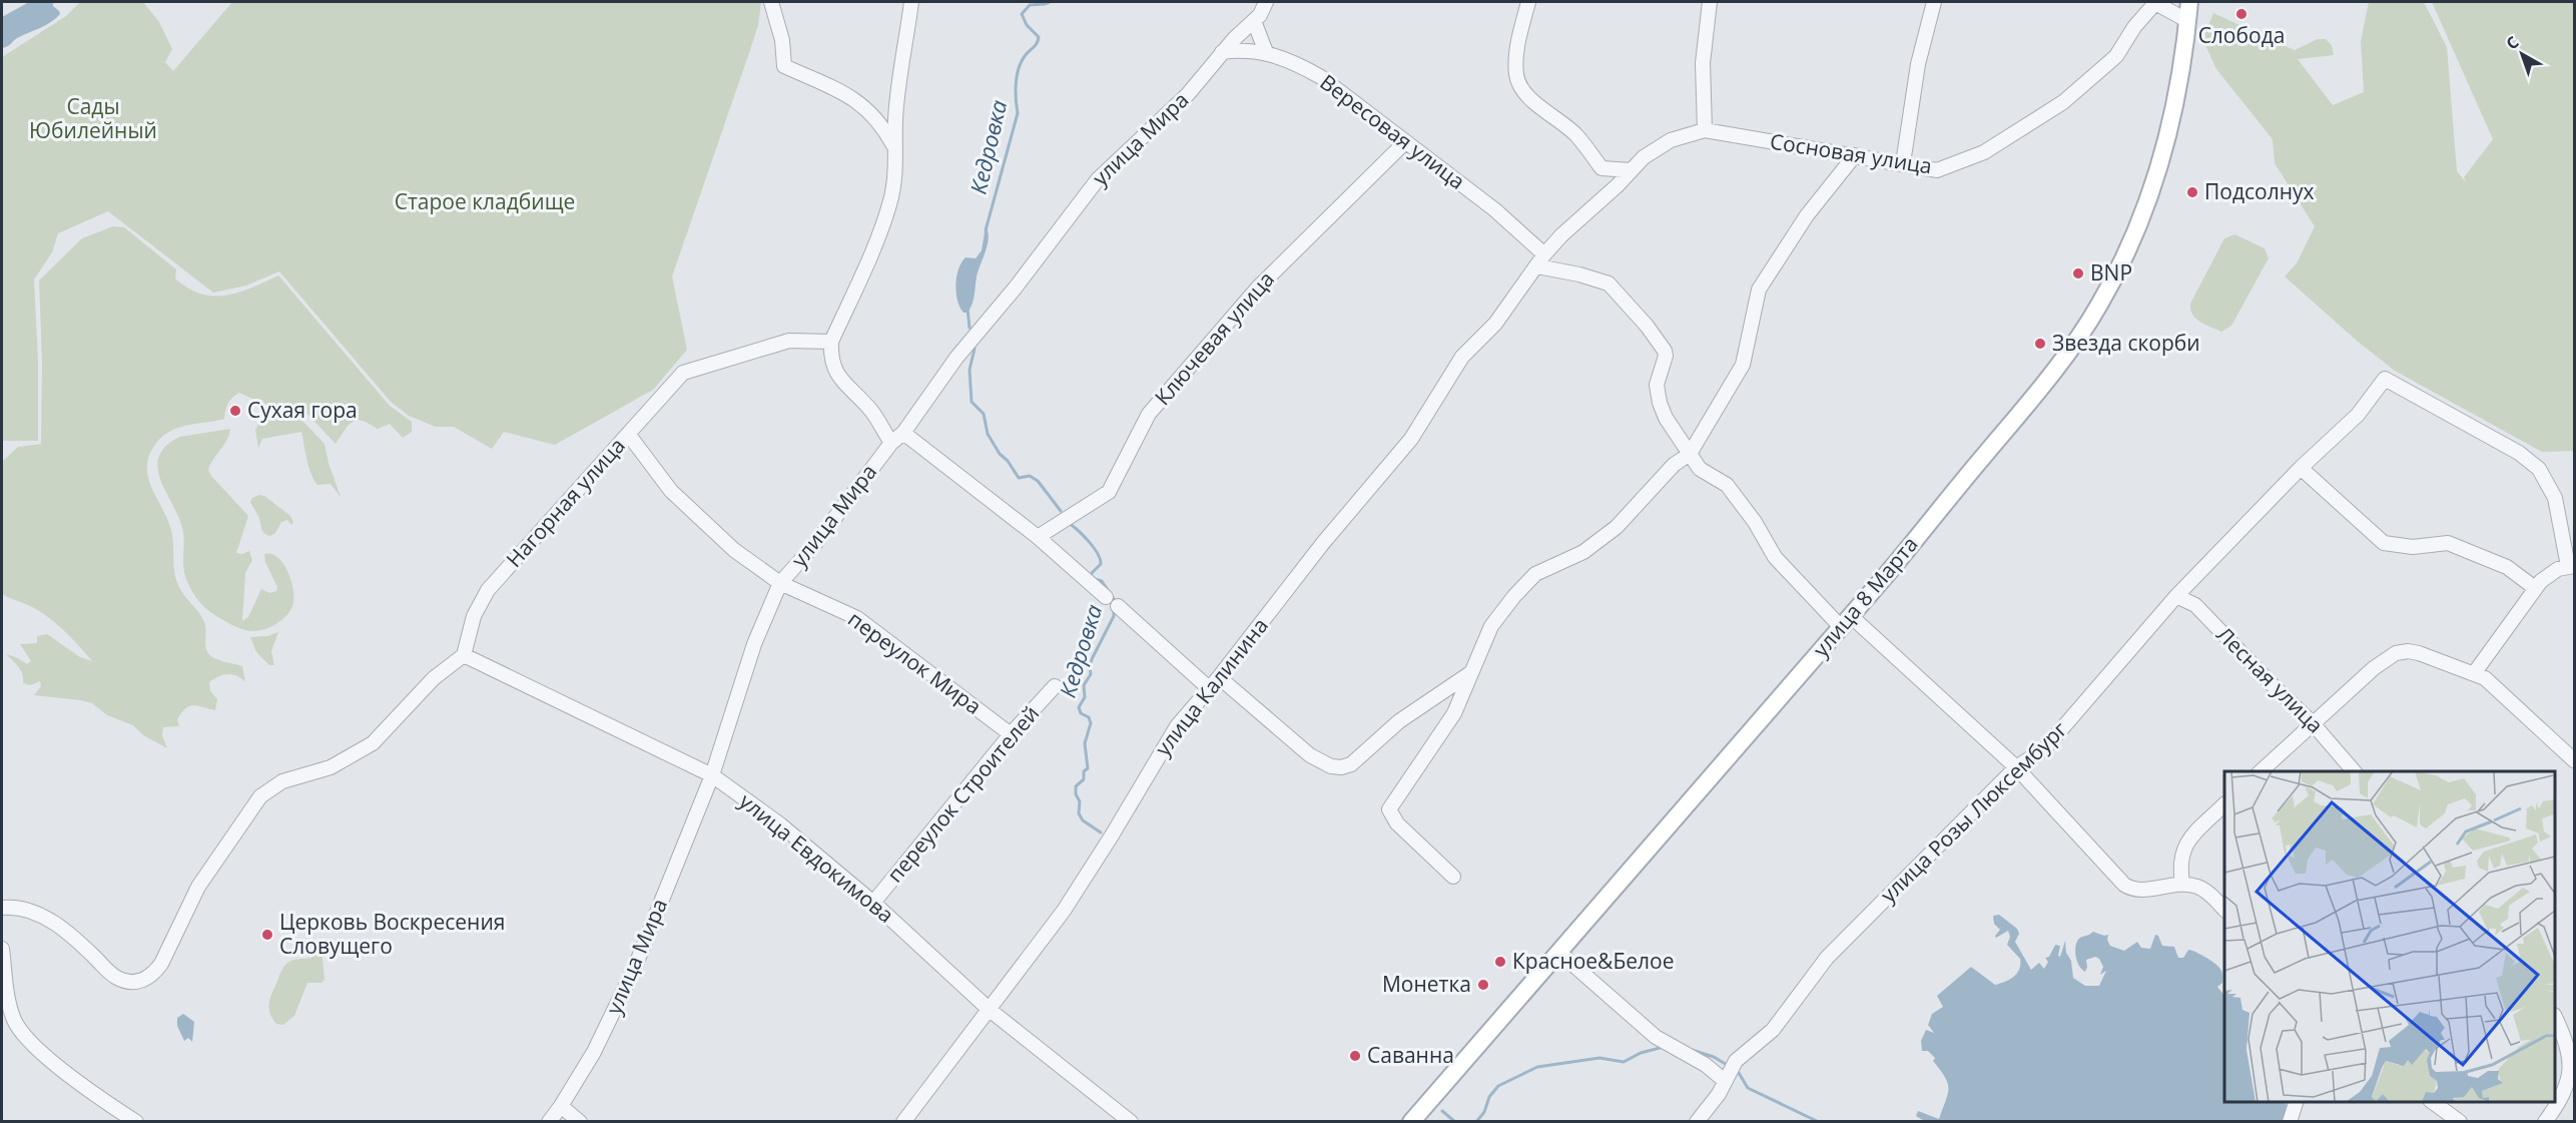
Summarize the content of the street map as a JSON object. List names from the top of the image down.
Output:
{
  "streets": {
    "main road": ["улица 8 Марта"],
    "street": [
      "Вересовая улица",
      "улица Мира",
      "Сосновая улица",
      "Ключевая улица",
      "Нагорная улица",
      "переулок Мира",
      "Лесная улица",
      "улица Калинина",
      "переулок Строителей",
      "улица Розы Люксембург",
      "улица Евдокимова"
    ]
  },
  "crossings": [
    ["Вересовая улица", "улица Мира"],
    ["Вересовая улица", "Сосновая улица"],
    ["Вересовая улица", "Ключевая улица"],
    ["Вересовая улица", "улица Калинина"],
    ["улица Мира", "переулок Мира"],
    ["улица Мира", "улица Евдокимова"],
    ["Сосновая улица", "улица 8 Марта"],
    ["Сосновая улица", "улица Калинина"],
    ["Нагорная улица", "переулок Мира"],
    ["Нагорная улица", "улица Евдокимова"],
    ["переулок Мира", "переулок Строителей"],
    ["Лесная улица", "улица Розы Люксембург"],
    ["улица Калинина", "улица Евдокимова"],
    ["переулок Строителей", "улица Евдокимова"]
  ],
  "water": ["Кедровка"],
  "parks": ["Сады Юбилейный", "Старое кладбище"],
  "places": [
    "Слобода",
    "Подсолнух",
    "BNP",
    "Звезда скорби",
    "Сухая гора",
    "Церковь Воскресения Словущего",
    "Красное&Белое",
    "Монетка",
    "Саванна"
  ],
  "north": "top left"
}
